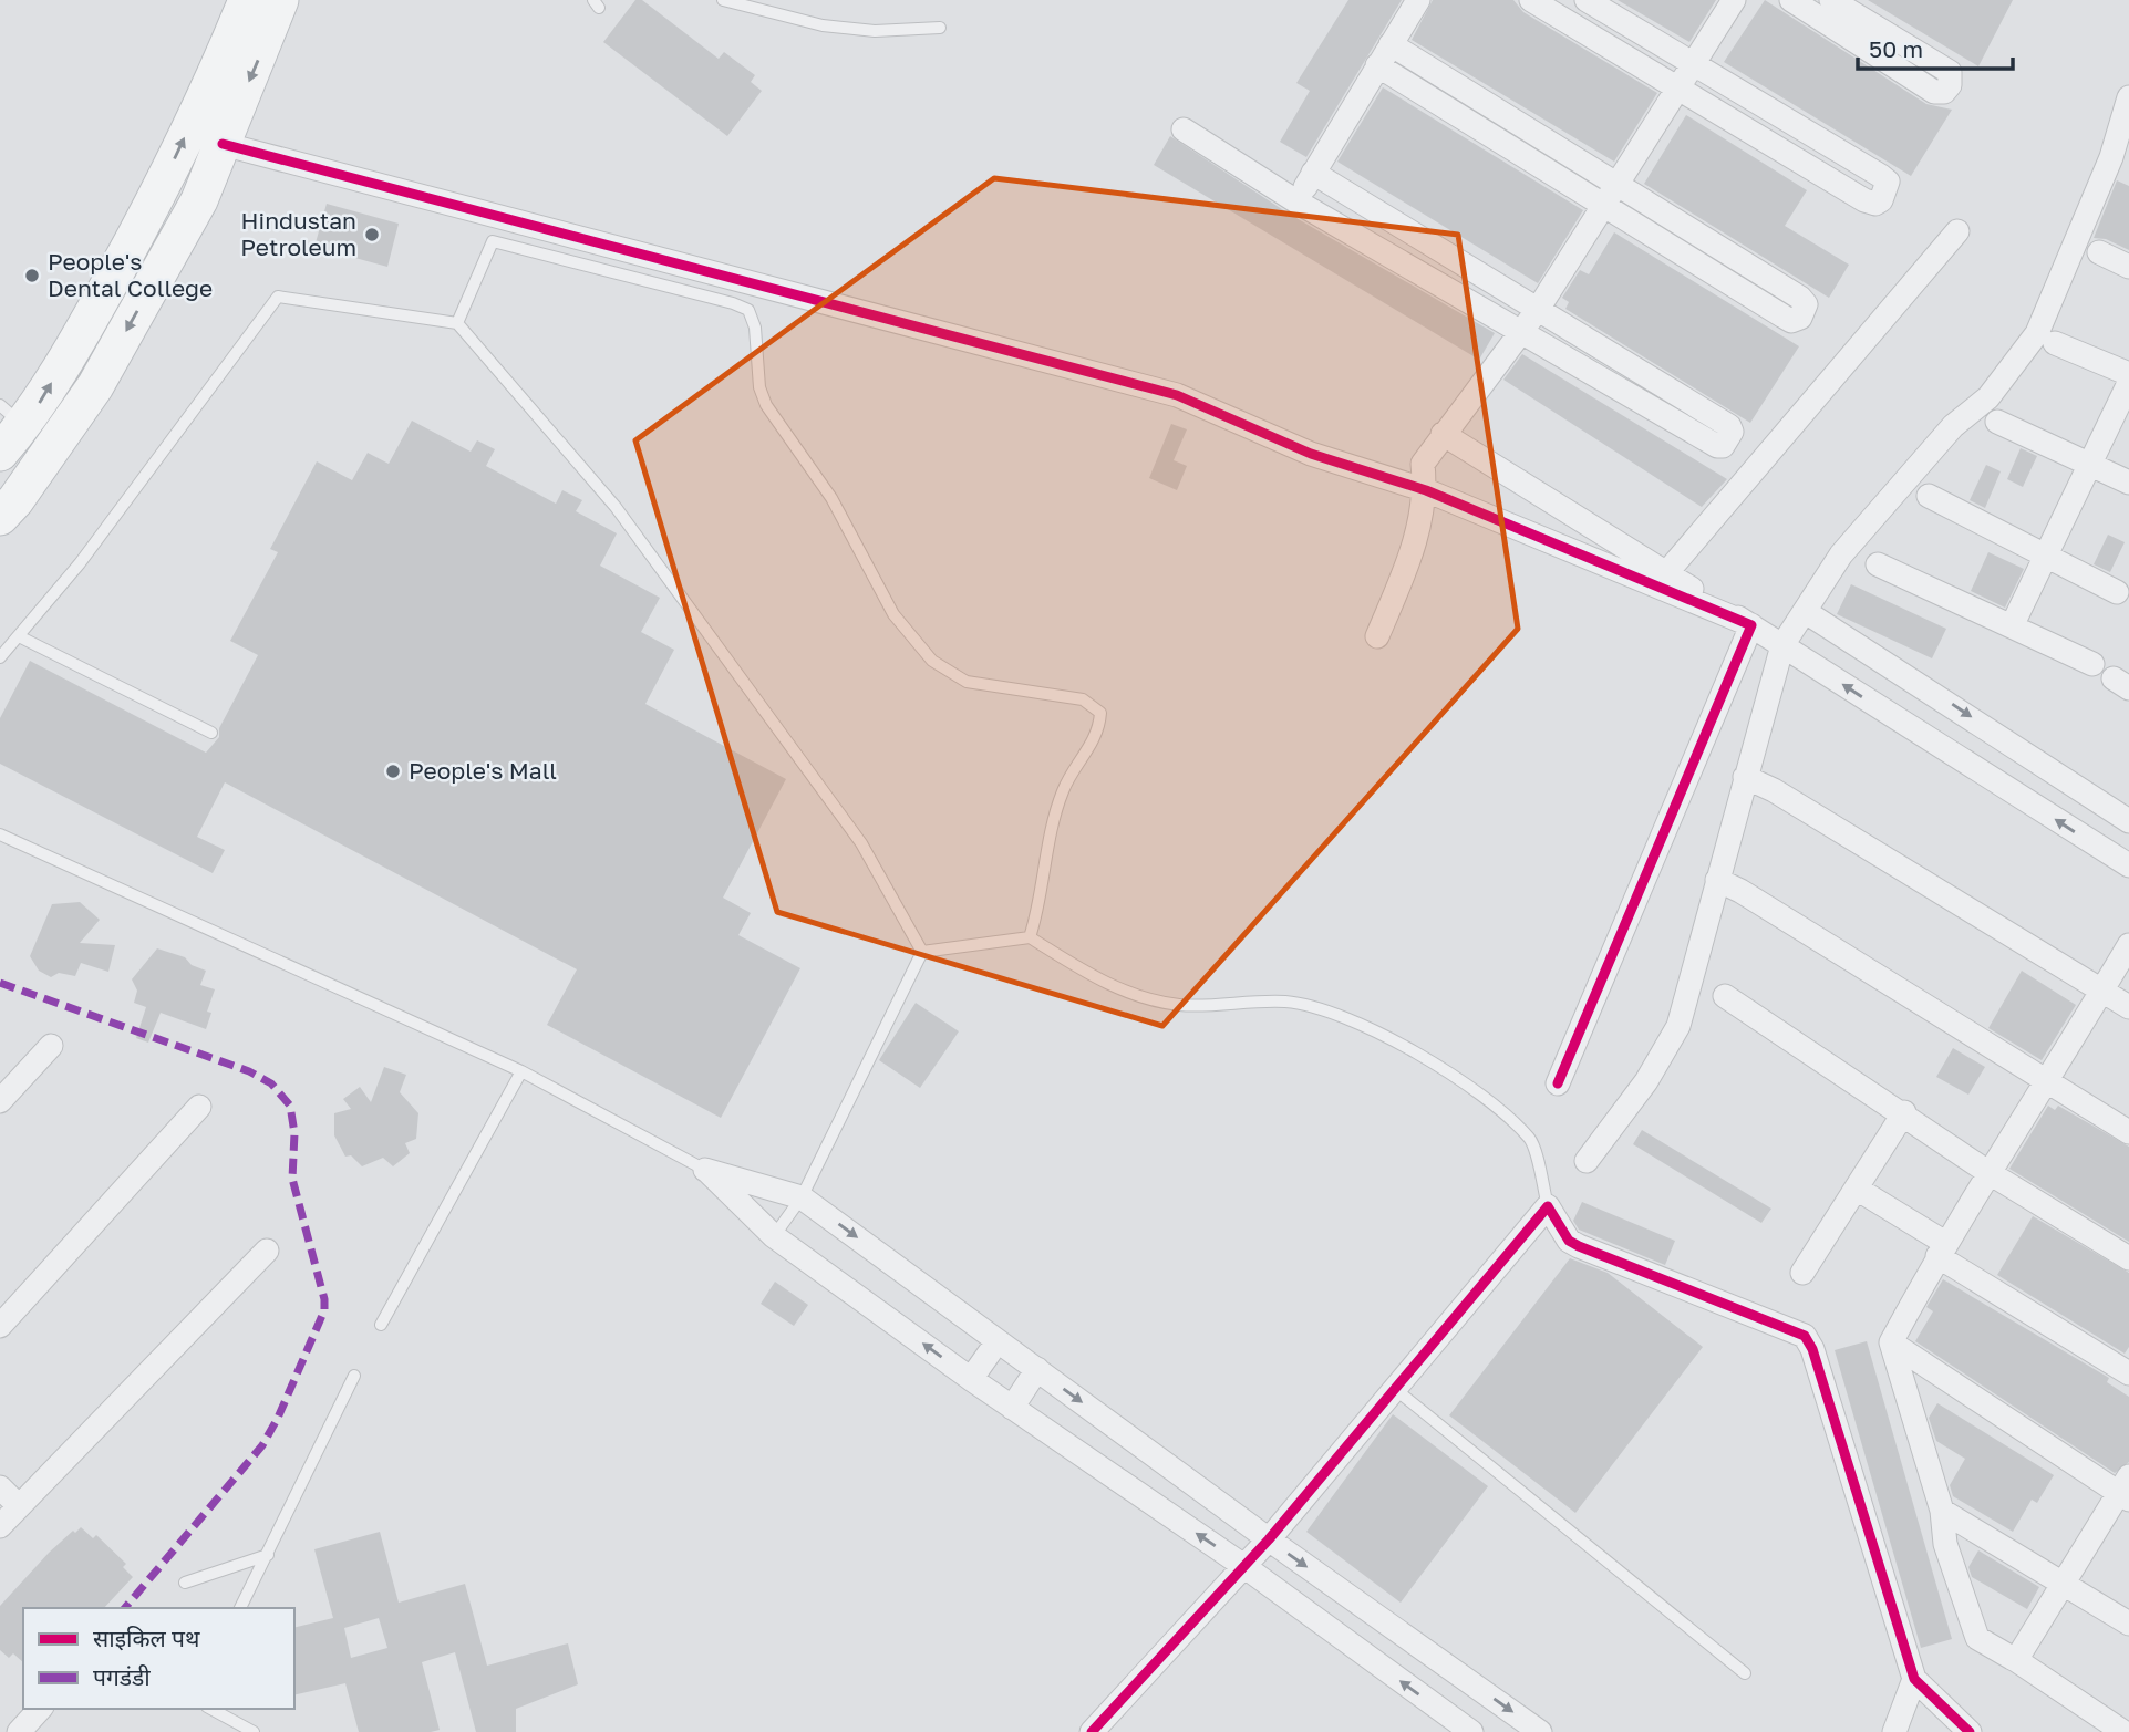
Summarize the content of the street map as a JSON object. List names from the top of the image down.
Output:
{
  "places": ["Hindustan Petroleum", "People's Dental College", "People's Mall"],
  "legend": ["साइकिल पथ", "पगडंडी"],
  "scale_bar": "50 m"
}
